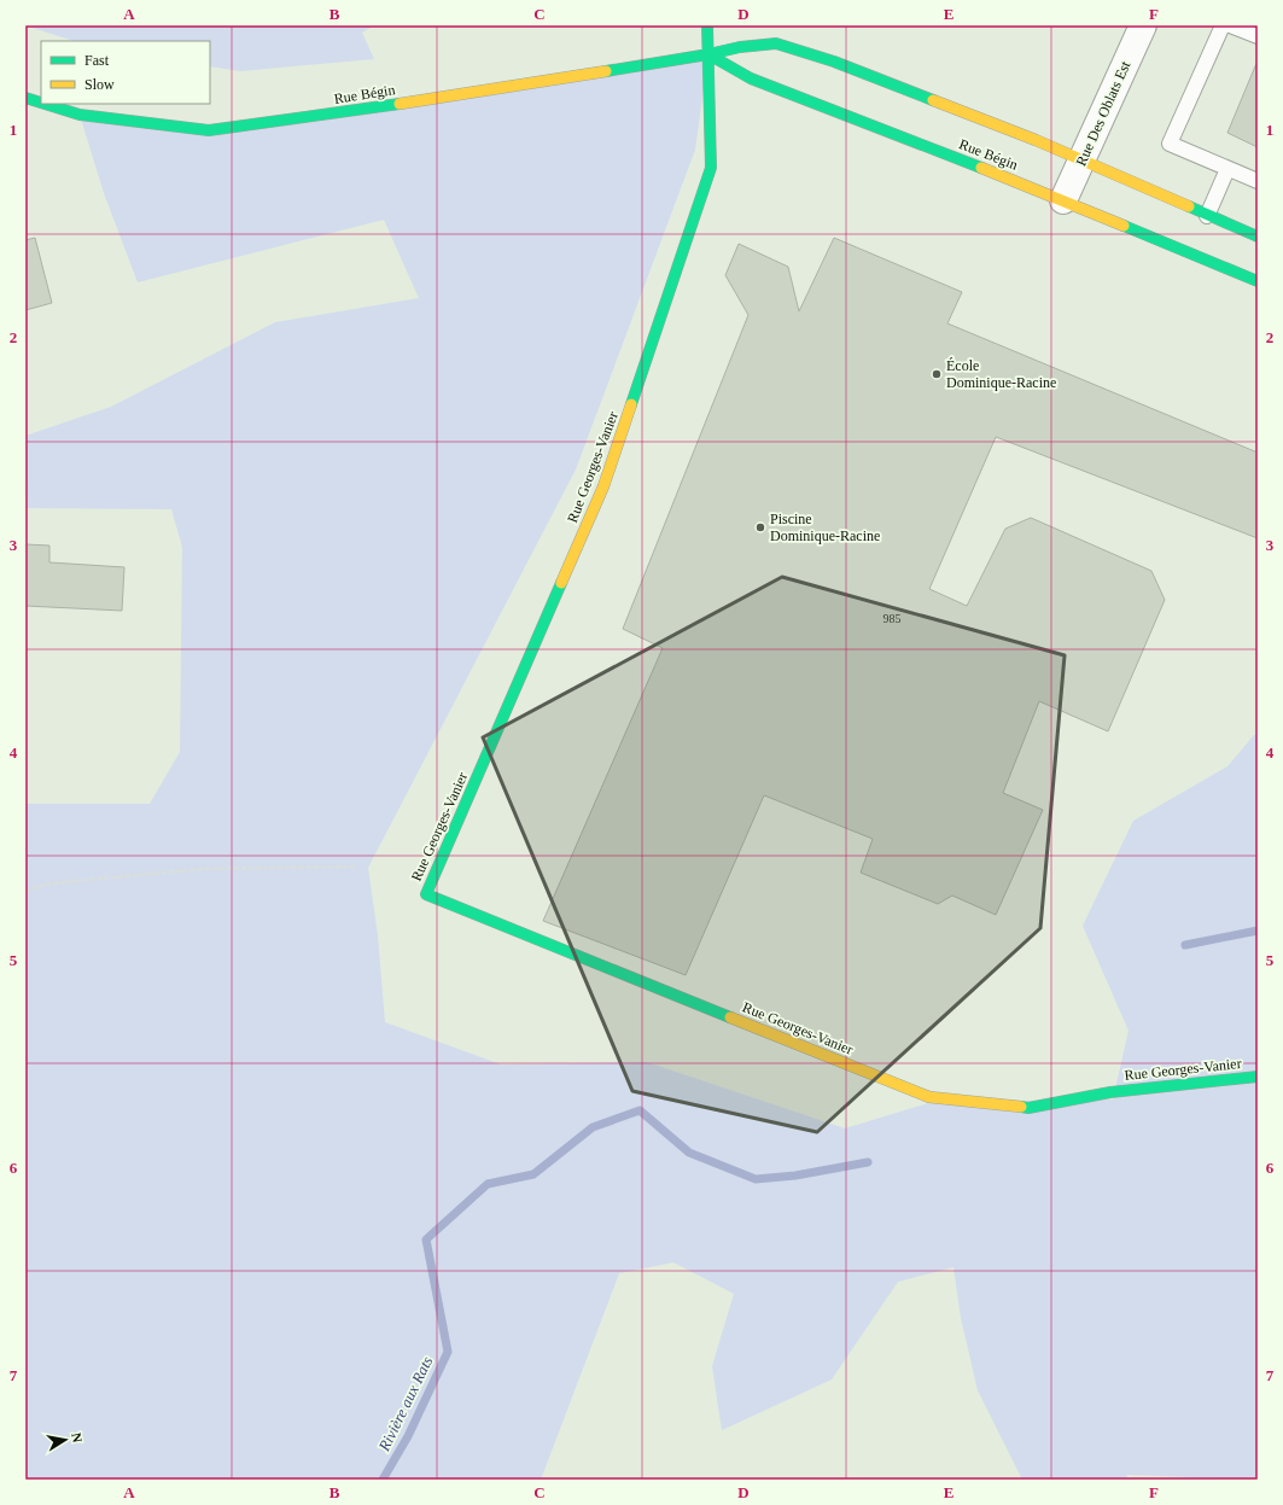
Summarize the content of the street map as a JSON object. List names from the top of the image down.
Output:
{
  "streets": {
    "street": ["Rue Bégin", "Rue Des Oblats Est", "Rue Georges-Vanier"]
  },
  "crossings": [
    ["Rue Bégin", "Rue Des Oblats Est"],
    ["Rue Bégin", "Rue Georges-Vanier"]
  ],
  "water": ["Rivière aux Rats"],
  "places": ["École Dominique-Racine", "Piscine Dominique-Racine"],
  "house_numbers": ["985"],
  "legend": ["Fast", "Slow"],
  "north": "right",
  "grid": {
    "columns": [
      "A",
      "B",
      "C",
      "D",
      "E",
      "F"
    ],
    "rows": [
      "1",
      "2",
      "3",
      "4",
      "5",
      "6",
      "7"
    ]
  }
}
